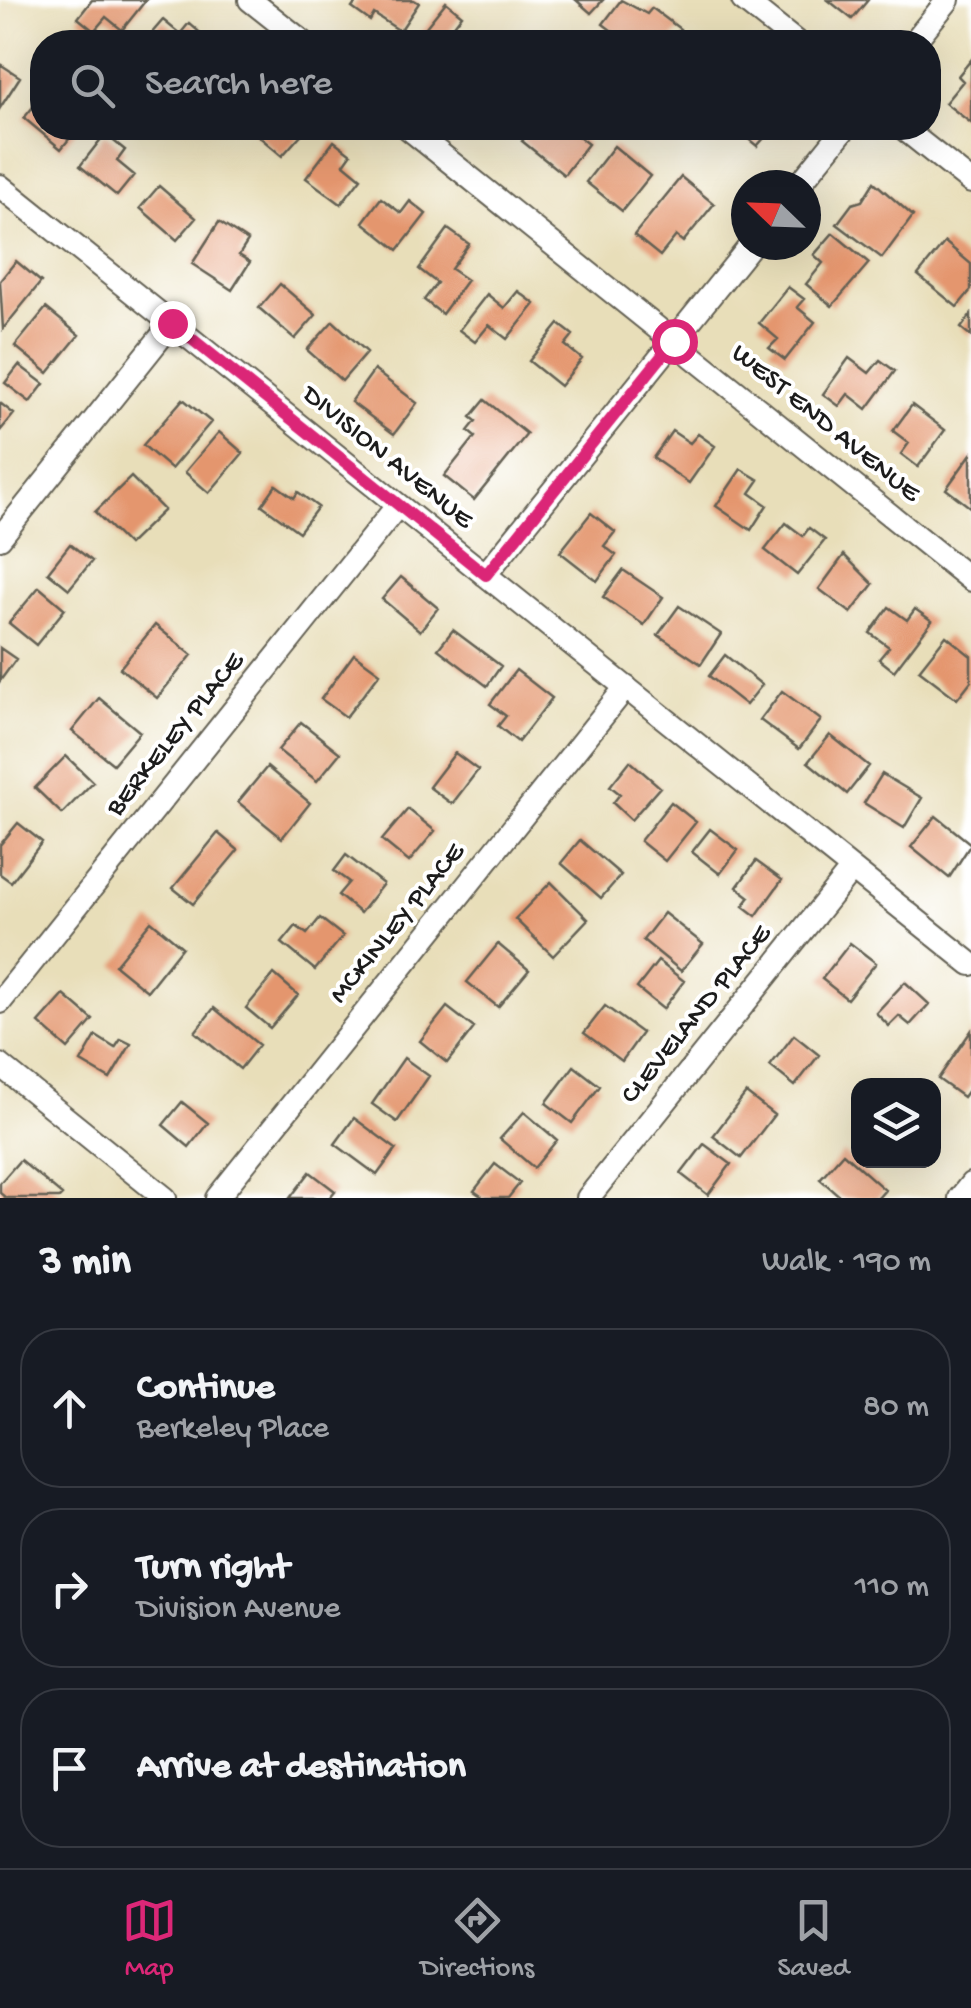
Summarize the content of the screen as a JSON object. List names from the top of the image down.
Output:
{
  "streets": {
    "street": [
      "WEST END AVENUE",
      "DIVISION AVENUE",
      "BERKELEY PLACE",
      "MCKINLEY PLACE",
      "CLEVELAND PLACE"
    ]
  },
  "crossings": [
    ["DIVISION AVENUE", "BERKELEY PLACE"],
    ["DIVISION AVENUE", "MCKINLEY PLACE"],
    ["DIVISION AVENUE", "CLEVELAND PLACE"]
  ],
  "north": "top left",
  "page": {
    "search": "Search here",
    "heading": ["3 min", "Walk · 190 m"],
    "list": [
      ["Continue", "Berkeley Place", "80 m"],
      ["Turn right", "Division Avenue", "110 m"],
      "Arrive at destination"
    ],
    "nav": ["Map", "Directions", "Saved"]
  }
}
